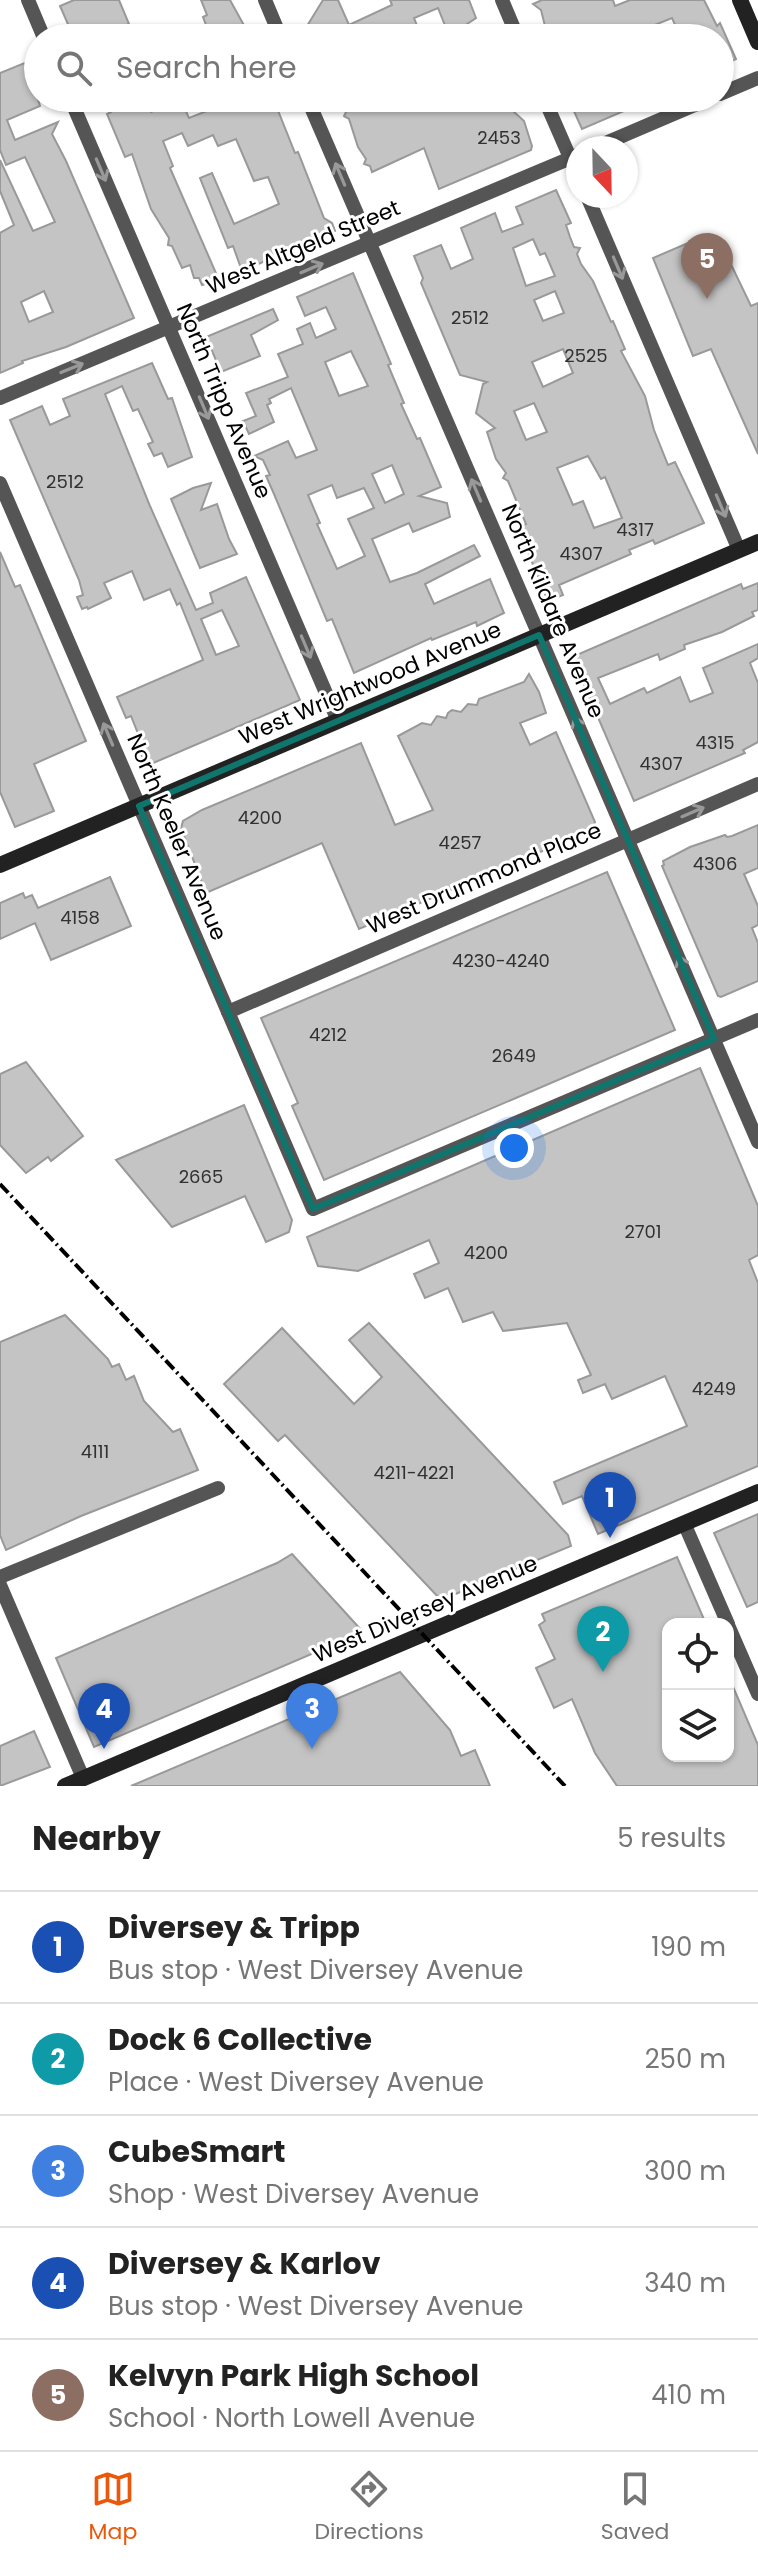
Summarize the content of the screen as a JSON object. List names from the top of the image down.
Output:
{
  "streets": {
    "street": [
      "West Altgeld Street",
      "North Tripp Avenue",
      "North Kildare Avenue",
      "West Wrightwood Avenue",
      "North Keeler Avenue",
      "West Drummond Place",
      "West Diversey Avenue"
    ]
  },
  "crossings": [
    ["West Altgeld Street", "North Tripp Avenue"],
    ["West Altgeld Street", "North Kildare Avenue"],
    ["North Tripp Avenue", "West Wrightwood Avenue"],
    ["North Kildare Avenue", "West Wrightwood Avenue"],
    ["North Kildare Avenue", "North Keeler Avenue"],
    ["North Kildare Avenue", "West Drummond Place"],
    ["West Wrightwood Avenue", "North Keeler Avenue"],
    ["North Keeler Avenue", "West Drummond Place"]
  ],
  "one_way": ["West Altgeld Street", "North Tripp Avenue", "North Kildare Avenue"],
  "house_numbers": [
    "2453",
    "2512",
    "2525",
    "2512",
    "4317",
    "4307",
    "4315",
    "4307",
    "4200",
    "4257",
    "4306",
    "4158",
    "4230-4240",
    "4212",
    "2649",
    "2665",
    "2701",
    "4200",
    "4249",
    "4111",
    "4211-4221"
  ],
  "north": "bottom",
  "page": {
    "search": "Search here",
    "pins": [
      "5",
      "1",
      "2",
      "3",
      "4"
    ],
    "heading": ["Nearby", "5 results"],
    "list": [
      {
        "mark": "1",
        "name": "Diversey & Tripp",
        "note": "Bus stop · West Diversey Avenue",
        "value": "190 m"
      },
      {
        "mark": "2",
        "name": "Dock 6 Collective",
        "note": "Place · West Diversey Avenue",
        "value": "250 m"
      },
      {
        "mark": "3",
        "name": "CubeSmart",
        "note": "Shop · West Diversey Avenue",
        "value": "300 m"
      },
      {
        "mark": "4",
        "name": "Diversey & Karlov",
        "note": "Bus stop · West Diversey Avenue",
        "value": "340 m"
      },
      {
        "mark": "5",
        "name": "Kelvyn Park High School",
        "note": "School · North Lowell Avenue",
        "value": "410 m"
      }
    ],
    "nav": ["Map", "Directions", "Saved"]
  }
}
